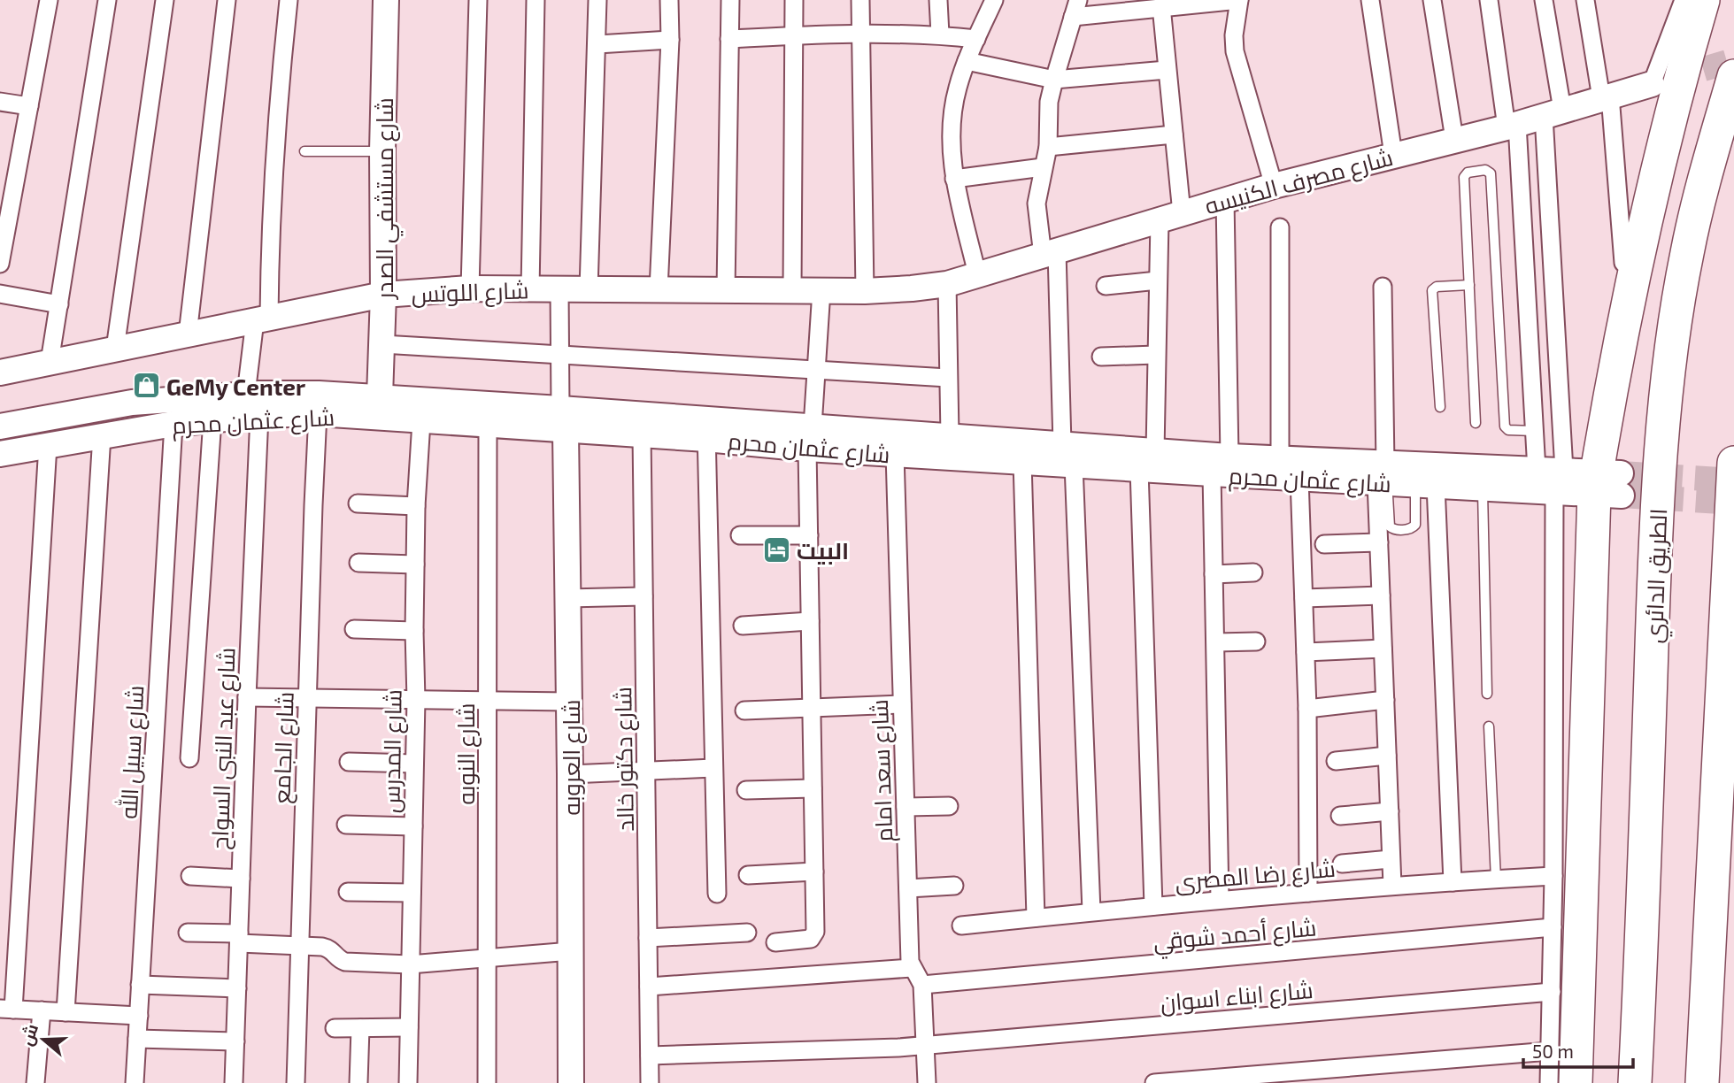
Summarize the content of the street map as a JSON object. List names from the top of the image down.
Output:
{
  "streets": {
    "highway": ["الطريق الدائري"],
    "main road": [
      "شارع مصرف الكنيسه",
      "شارع مستشفي الصدر",
      "شارع اللوتس",
      "شارع عثمان محرم",
      "شارع العروبه"
    ],
    "street": [
      "شارع الجامع",
      "شارع عبد النبى السواح",
      "شارع المدرس",
      "شارع سبيل الله",
      "شارع النوبه",
      "شارع دكتور خالد",
      "شارع سعد امام",
      "شارع رضا المصرى",
      "شارع أحمد شوقي",
      "شارع ابناء اسوان"
    ]
  },
  "crossings": [
    ["شارع مصرف الكنيسه", "شارع اللوتس"],
    ["شارع مستشفي الصدر", "شارع اللوتس"],
    ["شارع مستشفي الصدر", "شارع عثمان محرم"],
    ["شارع عثمان محرم", "شارع الجامع"],
    ["شارع عثمان محرم", "شارع عبد النبى السواح"],
    ["شارع عثمان محرم", "شارع المدرس"],
    ["شارع عثمان محرم", "شارع سبيل الله"],
    ["شارع عثمان محرم", "شارع النوبه"],
    ["شارع عثمان محرم", "شارع العروبه"],
    ["شارع عثمان محرم", "شارع دكتور خالد"],
    ["شارع عثمان محرم", "شارع سعد امام"],
    ["شارع دكتور خالد", "شارع ابناء اسوان"],
    ["شارع سعد امام", "شارع أحمد شوقي"],
    ["شارع سعد امام", "شارع ابناء اسوان"]
  ],
  "places": {
    "shop": ["GeMy Center"],
    "hotel": ["البيت"]
  },
  "scale_bar": "50 m",
  "north": "left"
}
